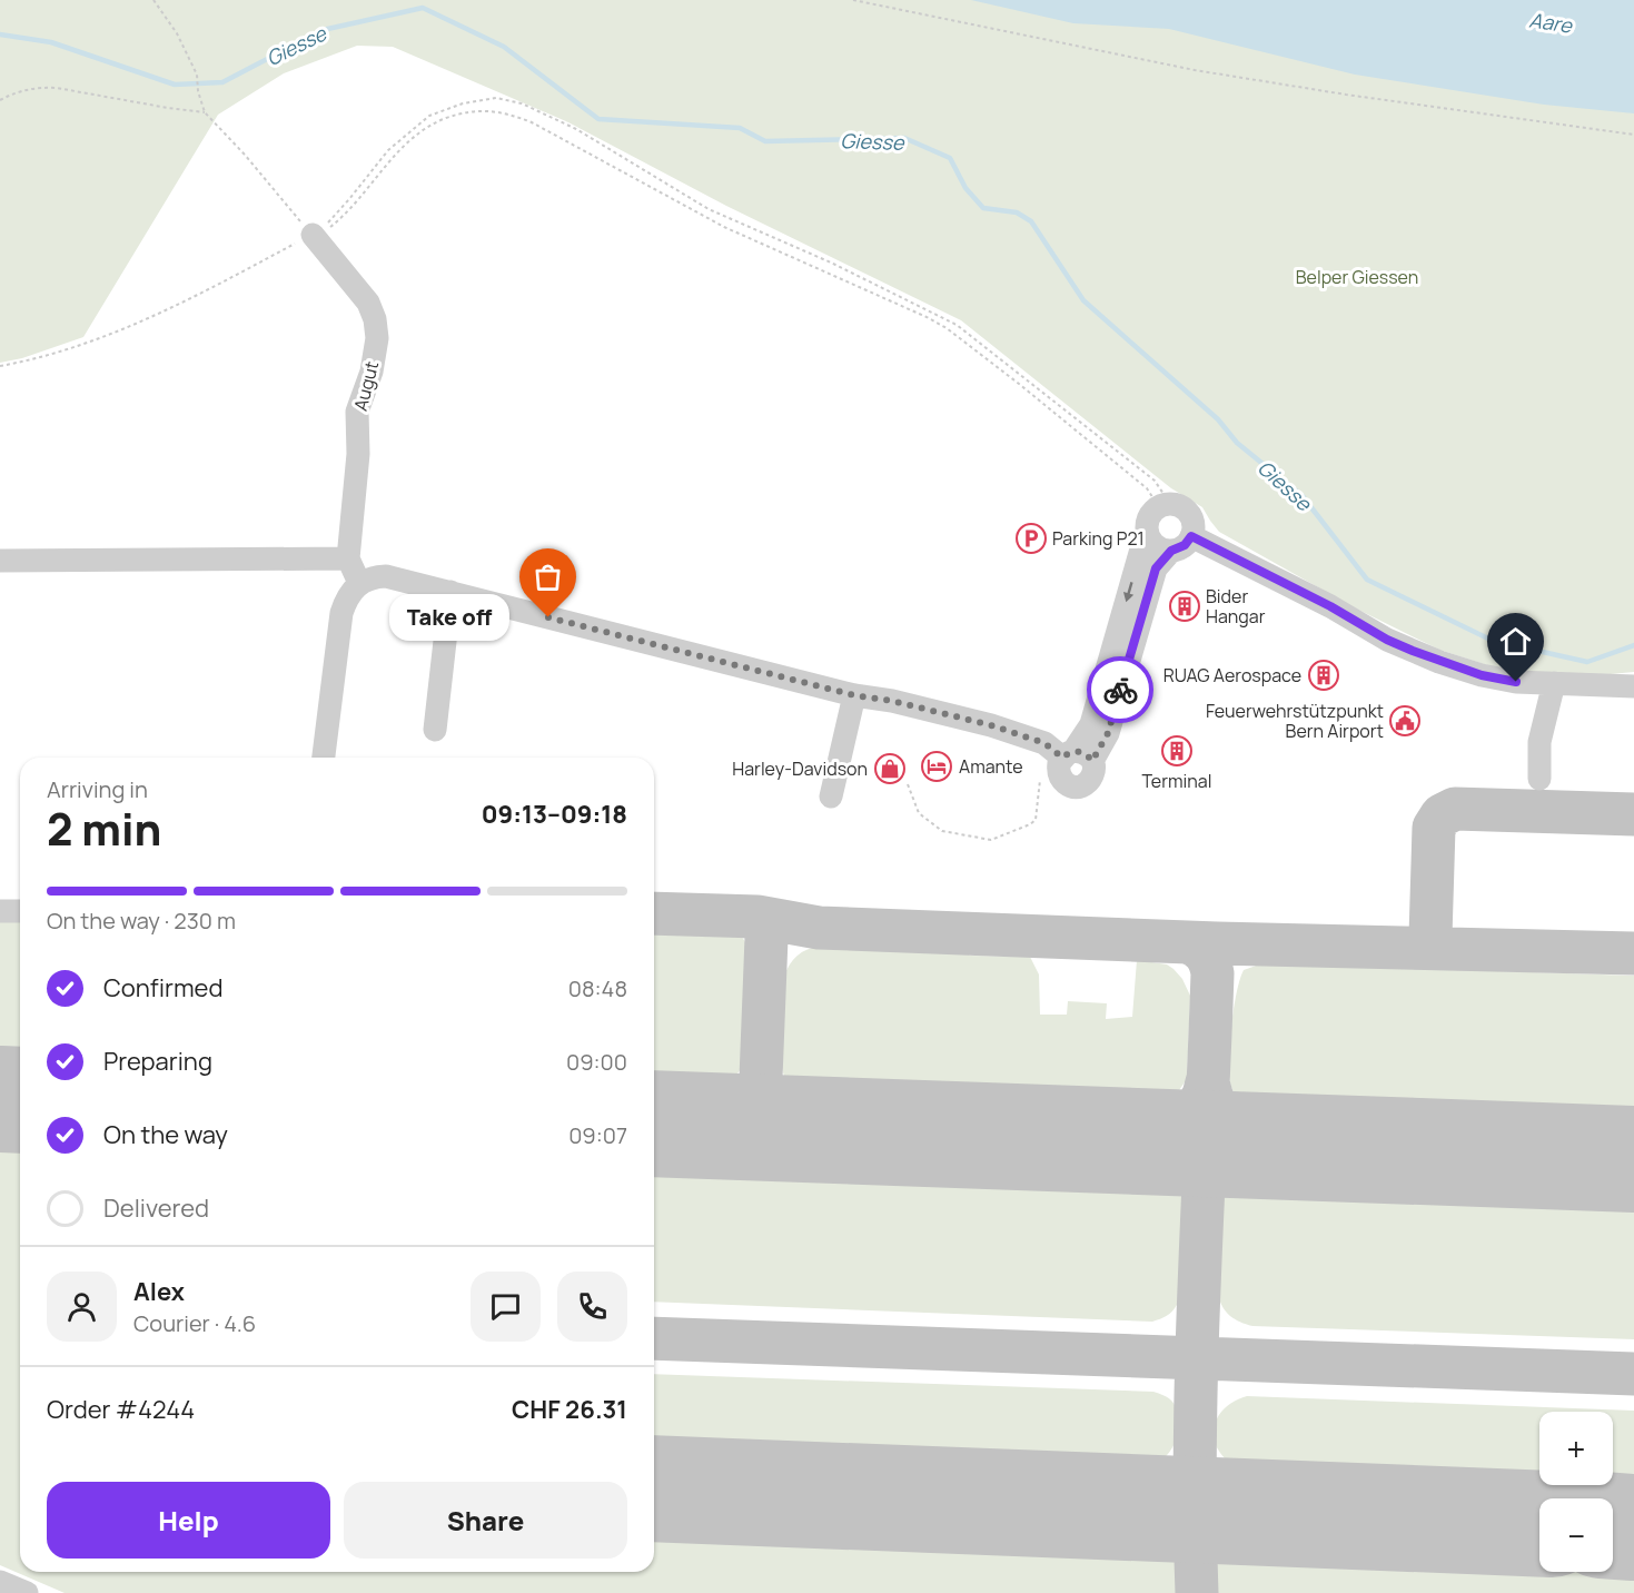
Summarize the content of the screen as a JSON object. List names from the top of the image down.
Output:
{
  "streets": {
    "street": ["Augut"]
  },
  "water": ["Aare", "Giesse"],
  "parks": ["Belper Giessen"],
  "places": {
    "parking": ["Parking P21"],
    "building": ["Bider Hangar", "RUAG Aerospace", "Terminal"],
    "other": ["Take off"],
    "public building": ["Feuerwehrstützpunkt Bern Airport"],
    "hotel": ["Amante"],
    "shop": ["Harley-Davidson"]
  },
  "page": {
    "bubble": "Take off",
    "heading": ["2 min", "Arriving in", "09:13–09:18"],
    "panel": [
      "Alex",
      "Courier · 4.6",
      "Order #4244",
      "CHF 26.31"
    ],
    "bar": "On the way · 230 m",
    "list": [
      ["Confirmed", "08:48"],
      ["Preparing", "09:00"],
      ["On the way", "09:07"],
      "Delivered"
    ],
    "map_buttons": ["+", "−"],
    "buttons": ["Help", "Share"]
  }
}
